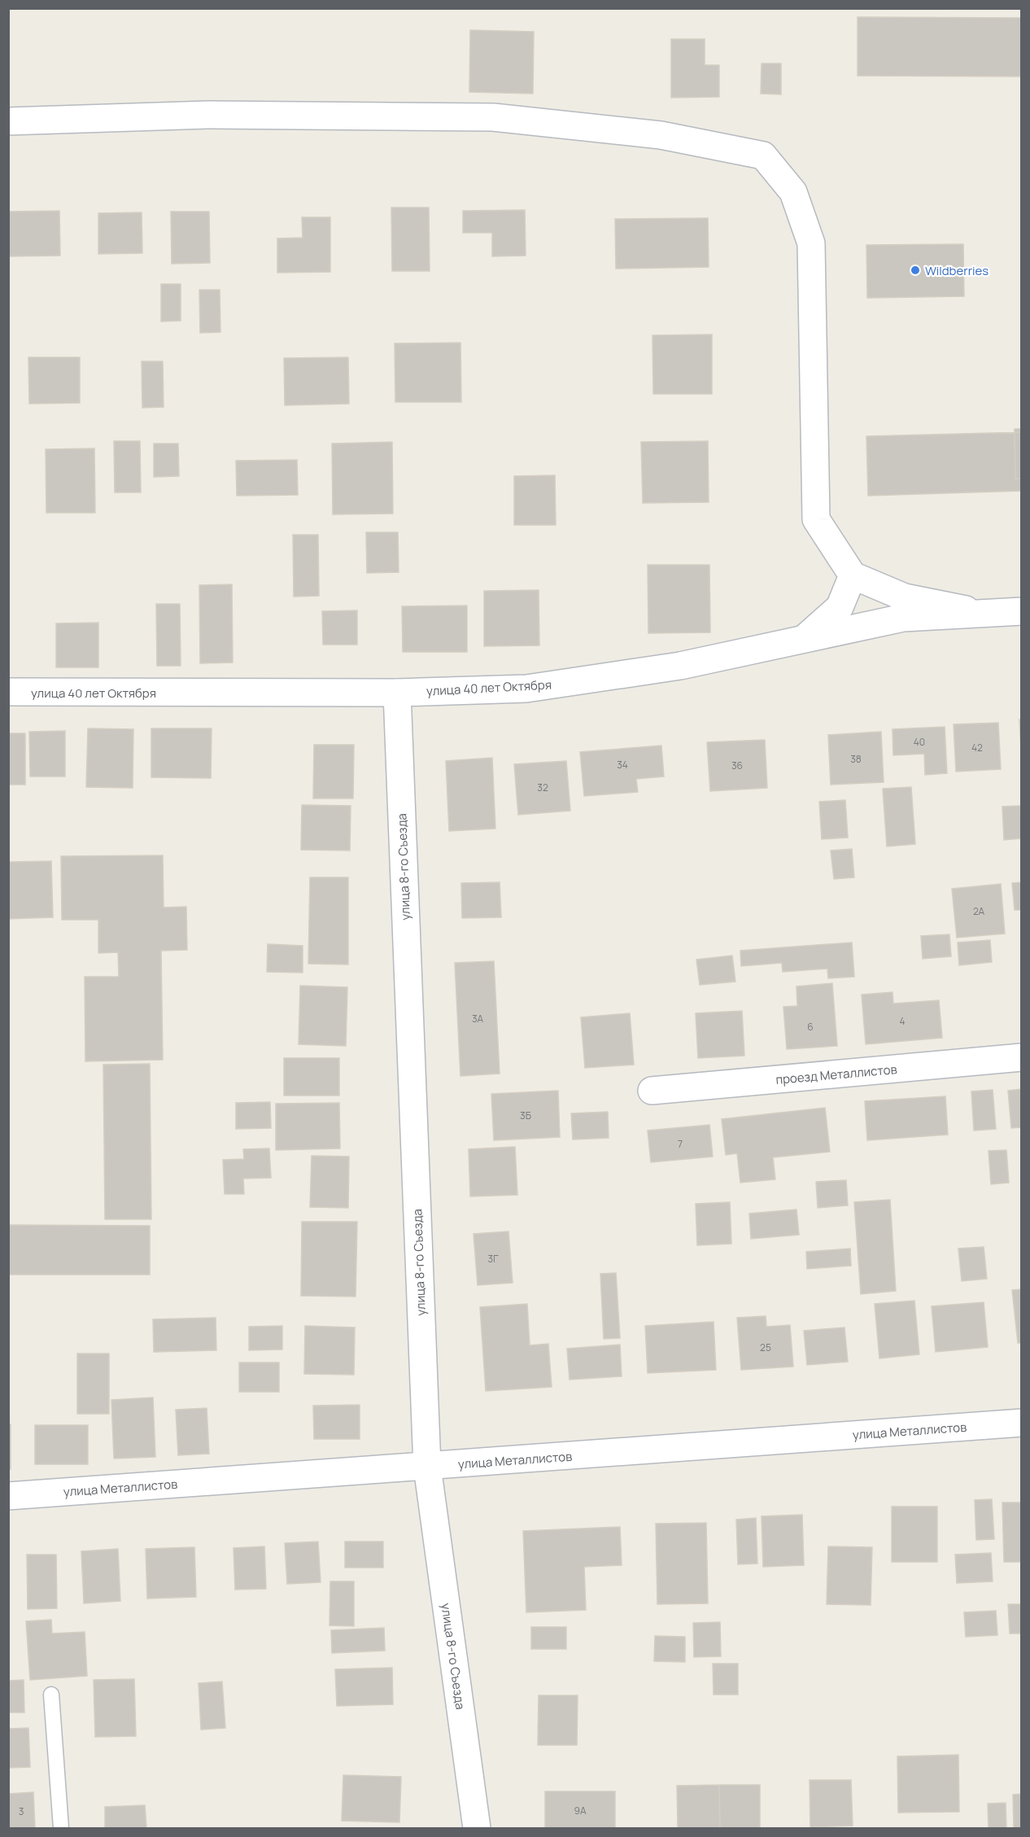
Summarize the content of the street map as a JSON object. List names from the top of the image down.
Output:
{
  "streets": {
    "street": [
      "улица 40 лет Октября",
      "улица 8-го Съезда",
      "проезд Металлистов",
      "улица Металлистов"
    ]
  },
  "crossings": [
    ["улица 40 лет Октября", "улица 8-го Съезда"],
    ["улица 8-го Съезда", "улица Металлистов"]
  ],
  "places": ["Wildberries"],
  "house_numbers": [
    "40",
    "42",
    "38",
    "34",
    "36",
    "32",
    "2А",
    "3А",
    "4",
    "6",
    "3Б",
    "7",
    "3Г",
    "25",
    "9А",
    "3"
  ]
}
